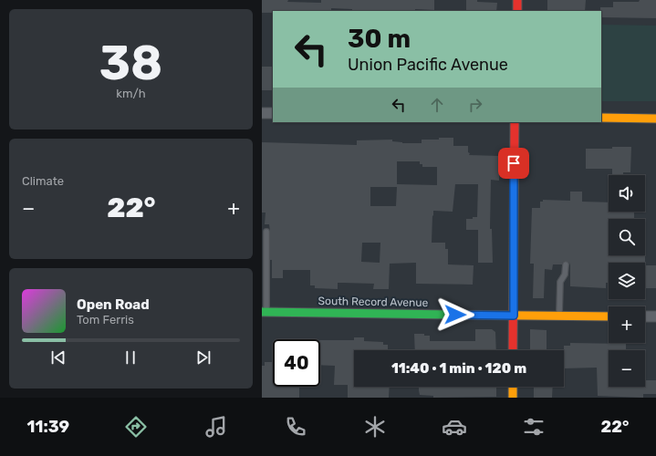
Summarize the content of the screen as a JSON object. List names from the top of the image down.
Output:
{
  "streets": {
    "street": ["South Record Avenue"]
  },
  "page": {
    "tile": [
      ["38", "km/h"],
      "Climate"
    ],
    "turn": ["30 m", "Union Pacific Avenue"],
    "map_buttons": ["+", "−"],
    "heat": ["−", "22°", "+"],
    "song": ["Open Road", "Tom Ferris"],
    "limit": "40",
    "trip": "11:40 · 1 min · 120 m",
    "tabs": ["11:39", "22°"]
  }
}
